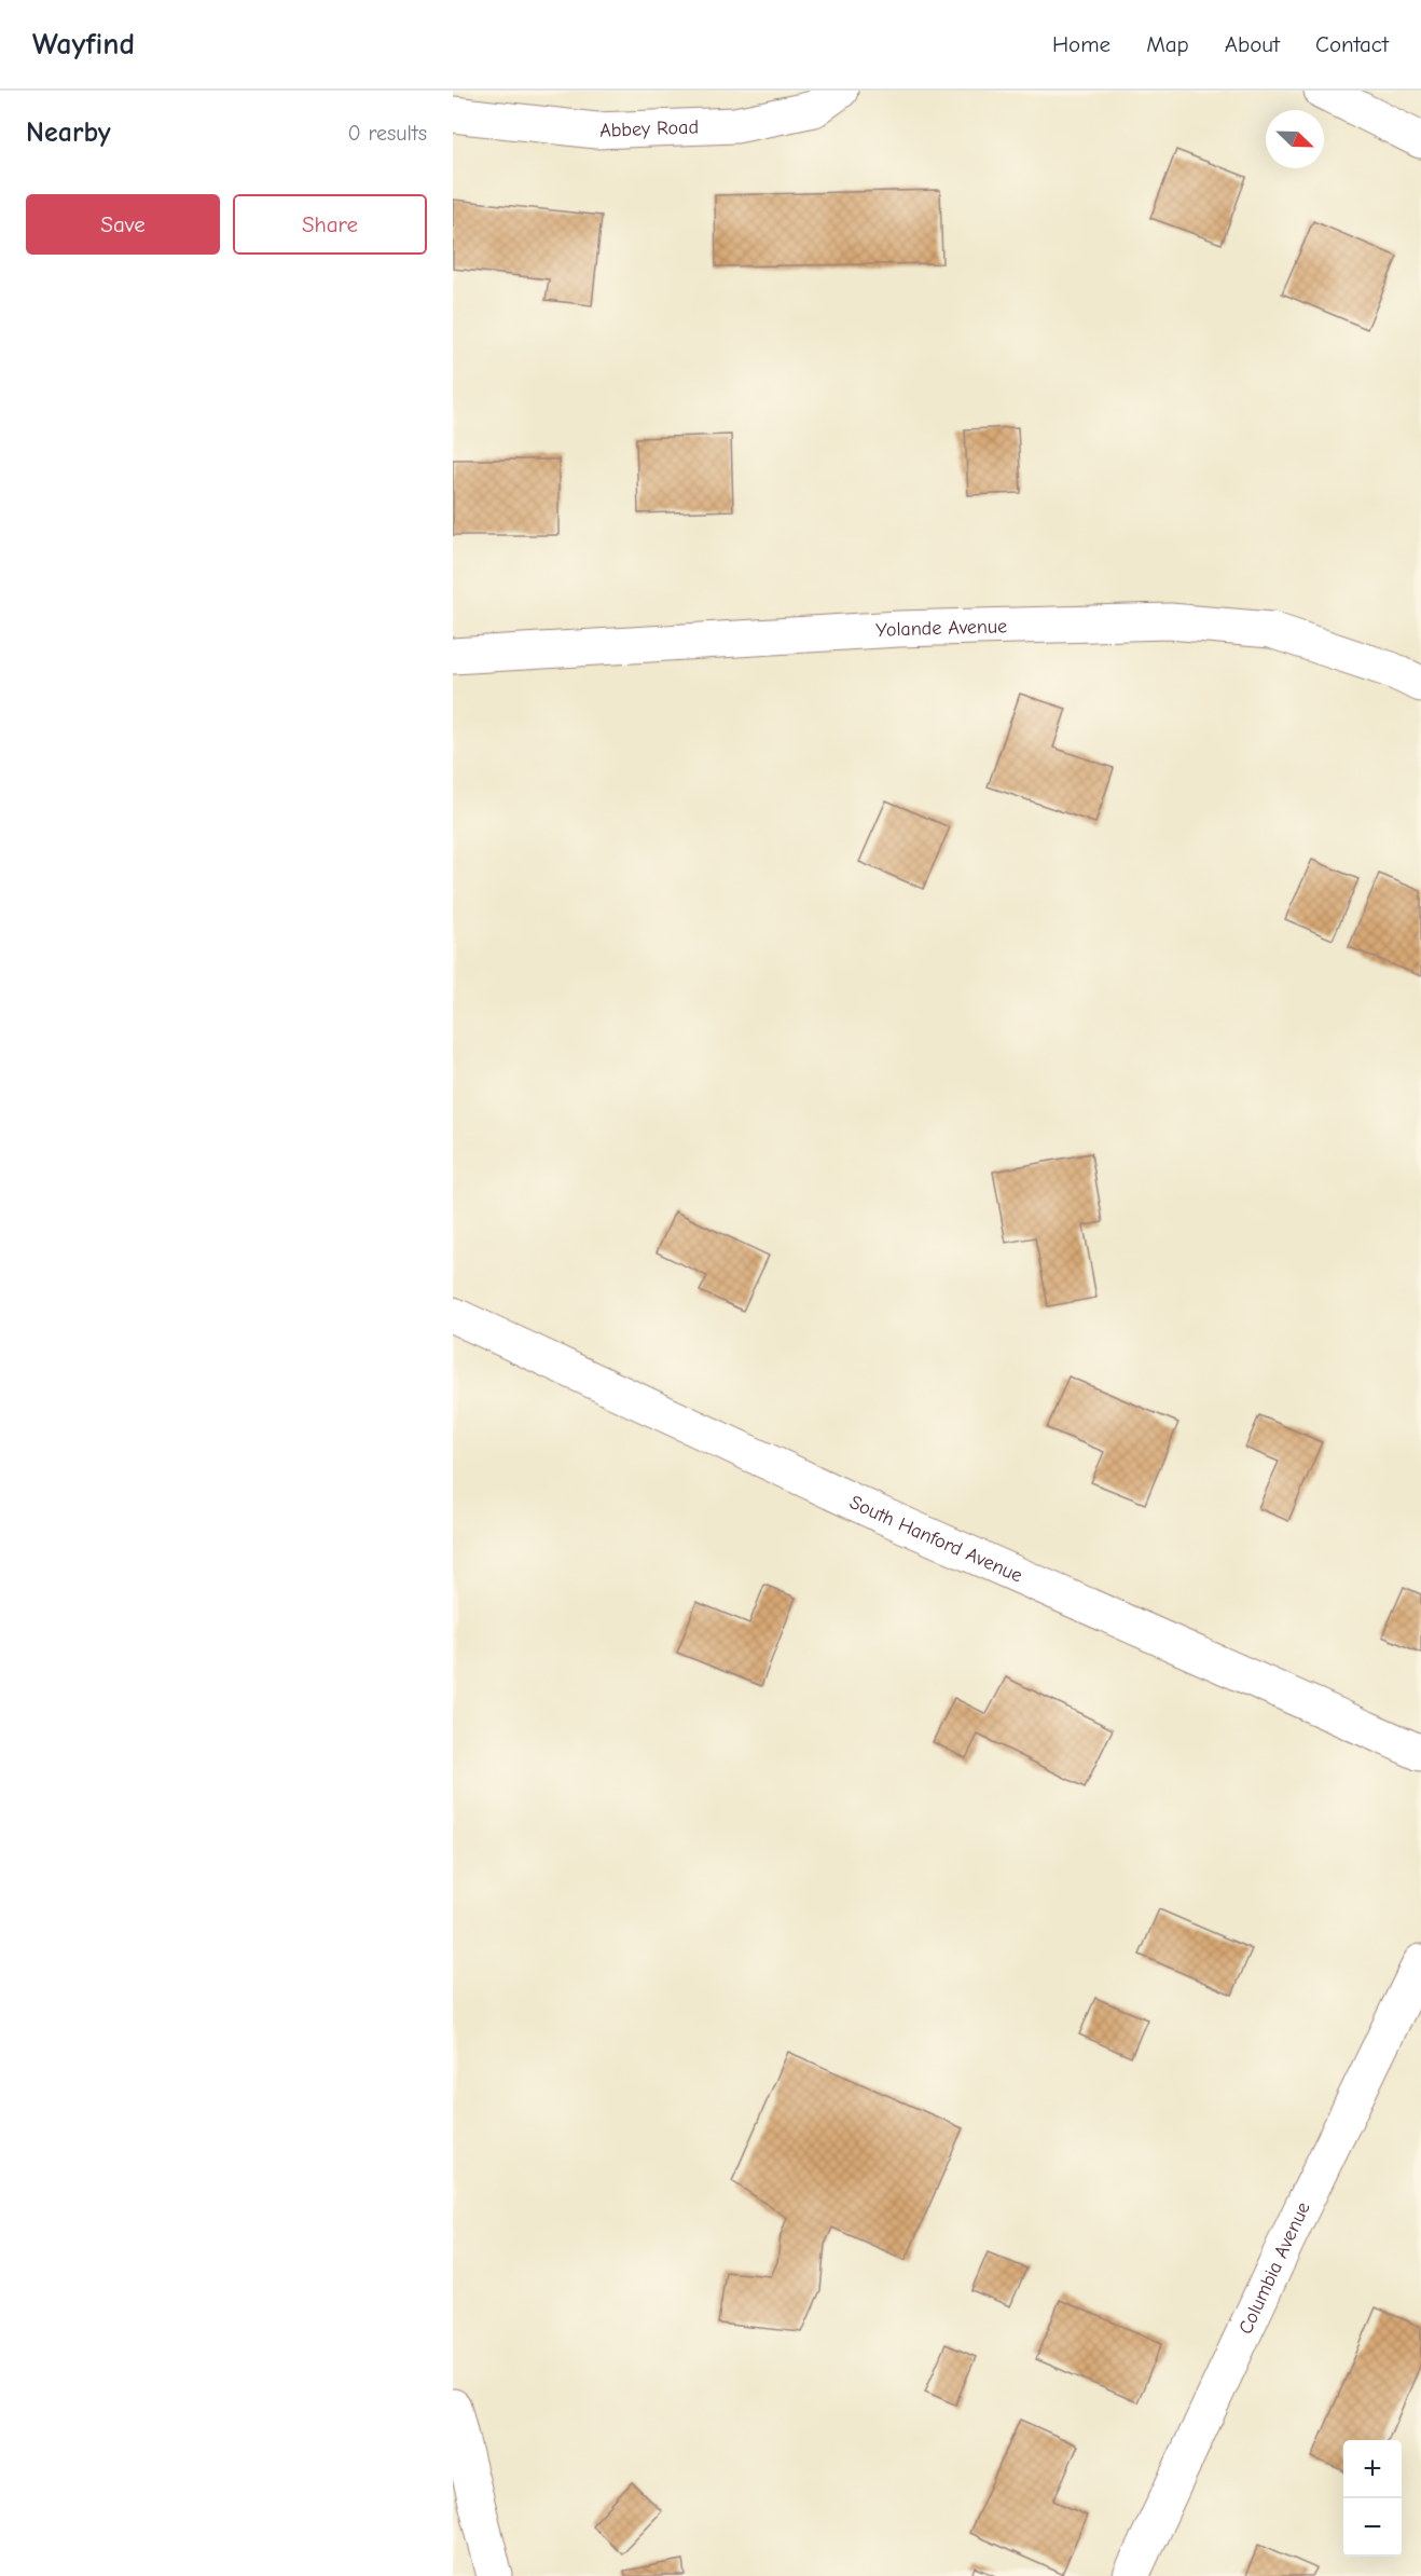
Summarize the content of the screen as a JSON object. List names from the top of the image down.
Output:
{
  "streets": {
    "street": [
      "Abbey Road",
      "Yolande Avenue",
      "South Hanford Avenue",
      "Columbia Avenue"
    ]
  },
  "north": "bottom right",
  "page": {
    "header": "Wayfind",
    "nav": [
      "Home",
      "Map",
      "About",
      "Contact"
    ],
    "heading": ["Nearby", "0 results"],
    "buttons": ["Save", "Share"],
    "map_buttons": ["+", "−"]
  }
}
